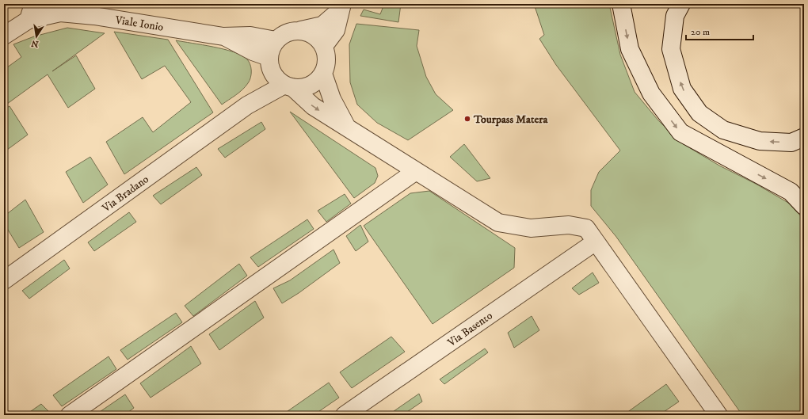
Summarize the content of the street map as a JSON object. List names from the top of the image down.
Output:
{
  "streets": {
    "street": ["Viale Ionio", "Via Bradano", "Via Basento"]
  },
  "crossings": [
    ["Viale Ionio", "Via Bradano"]
  ],
  "places": ["Tourpass Matera"],
  "scale_bar": "20 m",
  "north": "bottom"
}
